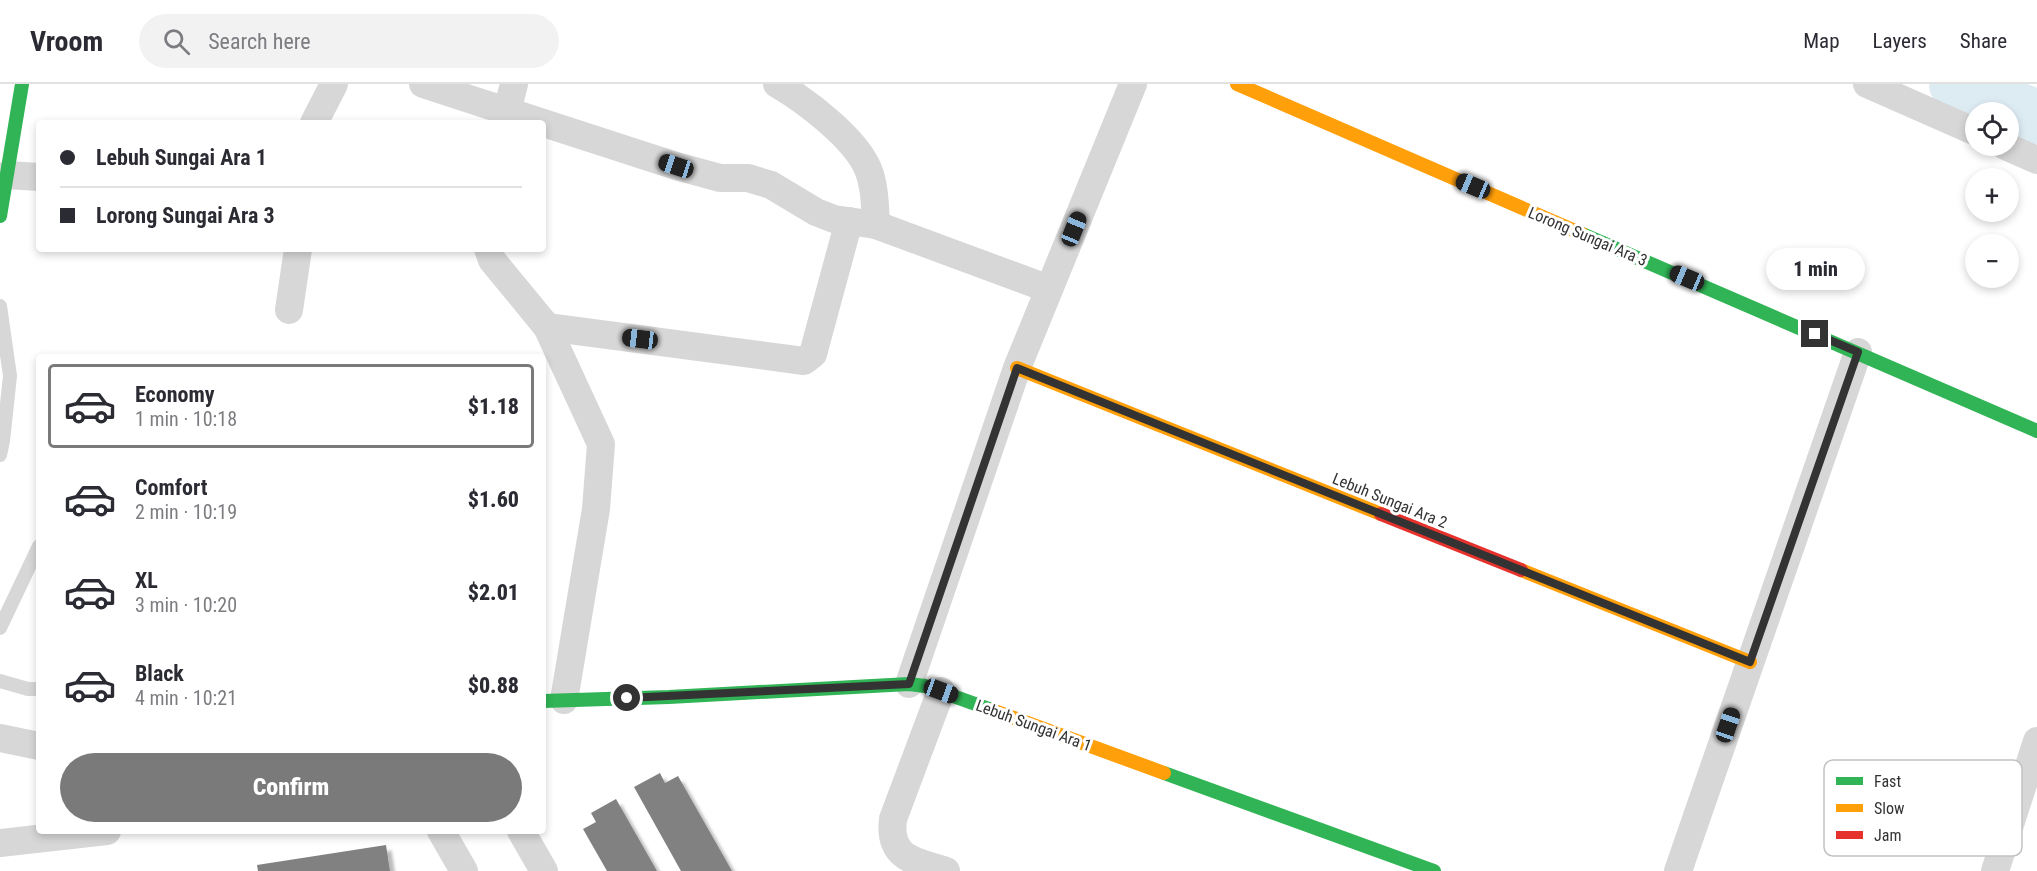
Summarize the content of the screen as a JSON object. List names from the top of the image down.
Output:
{
  "streets": {
    "street": ["Lorong Sungai Ara 3", "Lebuh Sungai Ara 2", "Lebuh Sungai Ara 1"]
  },
  "legend": ["Fast", "Slow", "Jam"],
  "page": {
    "header": "Vroom",
    "search": "Search here",
    "nav": ["Map", "Layers", "Share"],
    "map_buttons": ["+", "−"],
    "banner": ["Lebuh Sungai Ara 1", "Lorong Sungai Ara 3"],
    "bubble": "1 min",
    "list": [
      {
        "name": "Economy",
        "note": "1 min · 10:18",
        "value": "$1.18"
      },
      {
        "name": "Comfort",
        "note": "2 min · 10:19",
        "value": "$1.60"
      },
      {
        "name": "XL",
        "note": "3 min · 10:20",
        "value": "$2.01"
      },
      {
        "name": "Black",
        "note": "4 min · 10:21",
        "value": "$0.88"
      }
    ],
    "buttons": "Confirm"
  }
}
